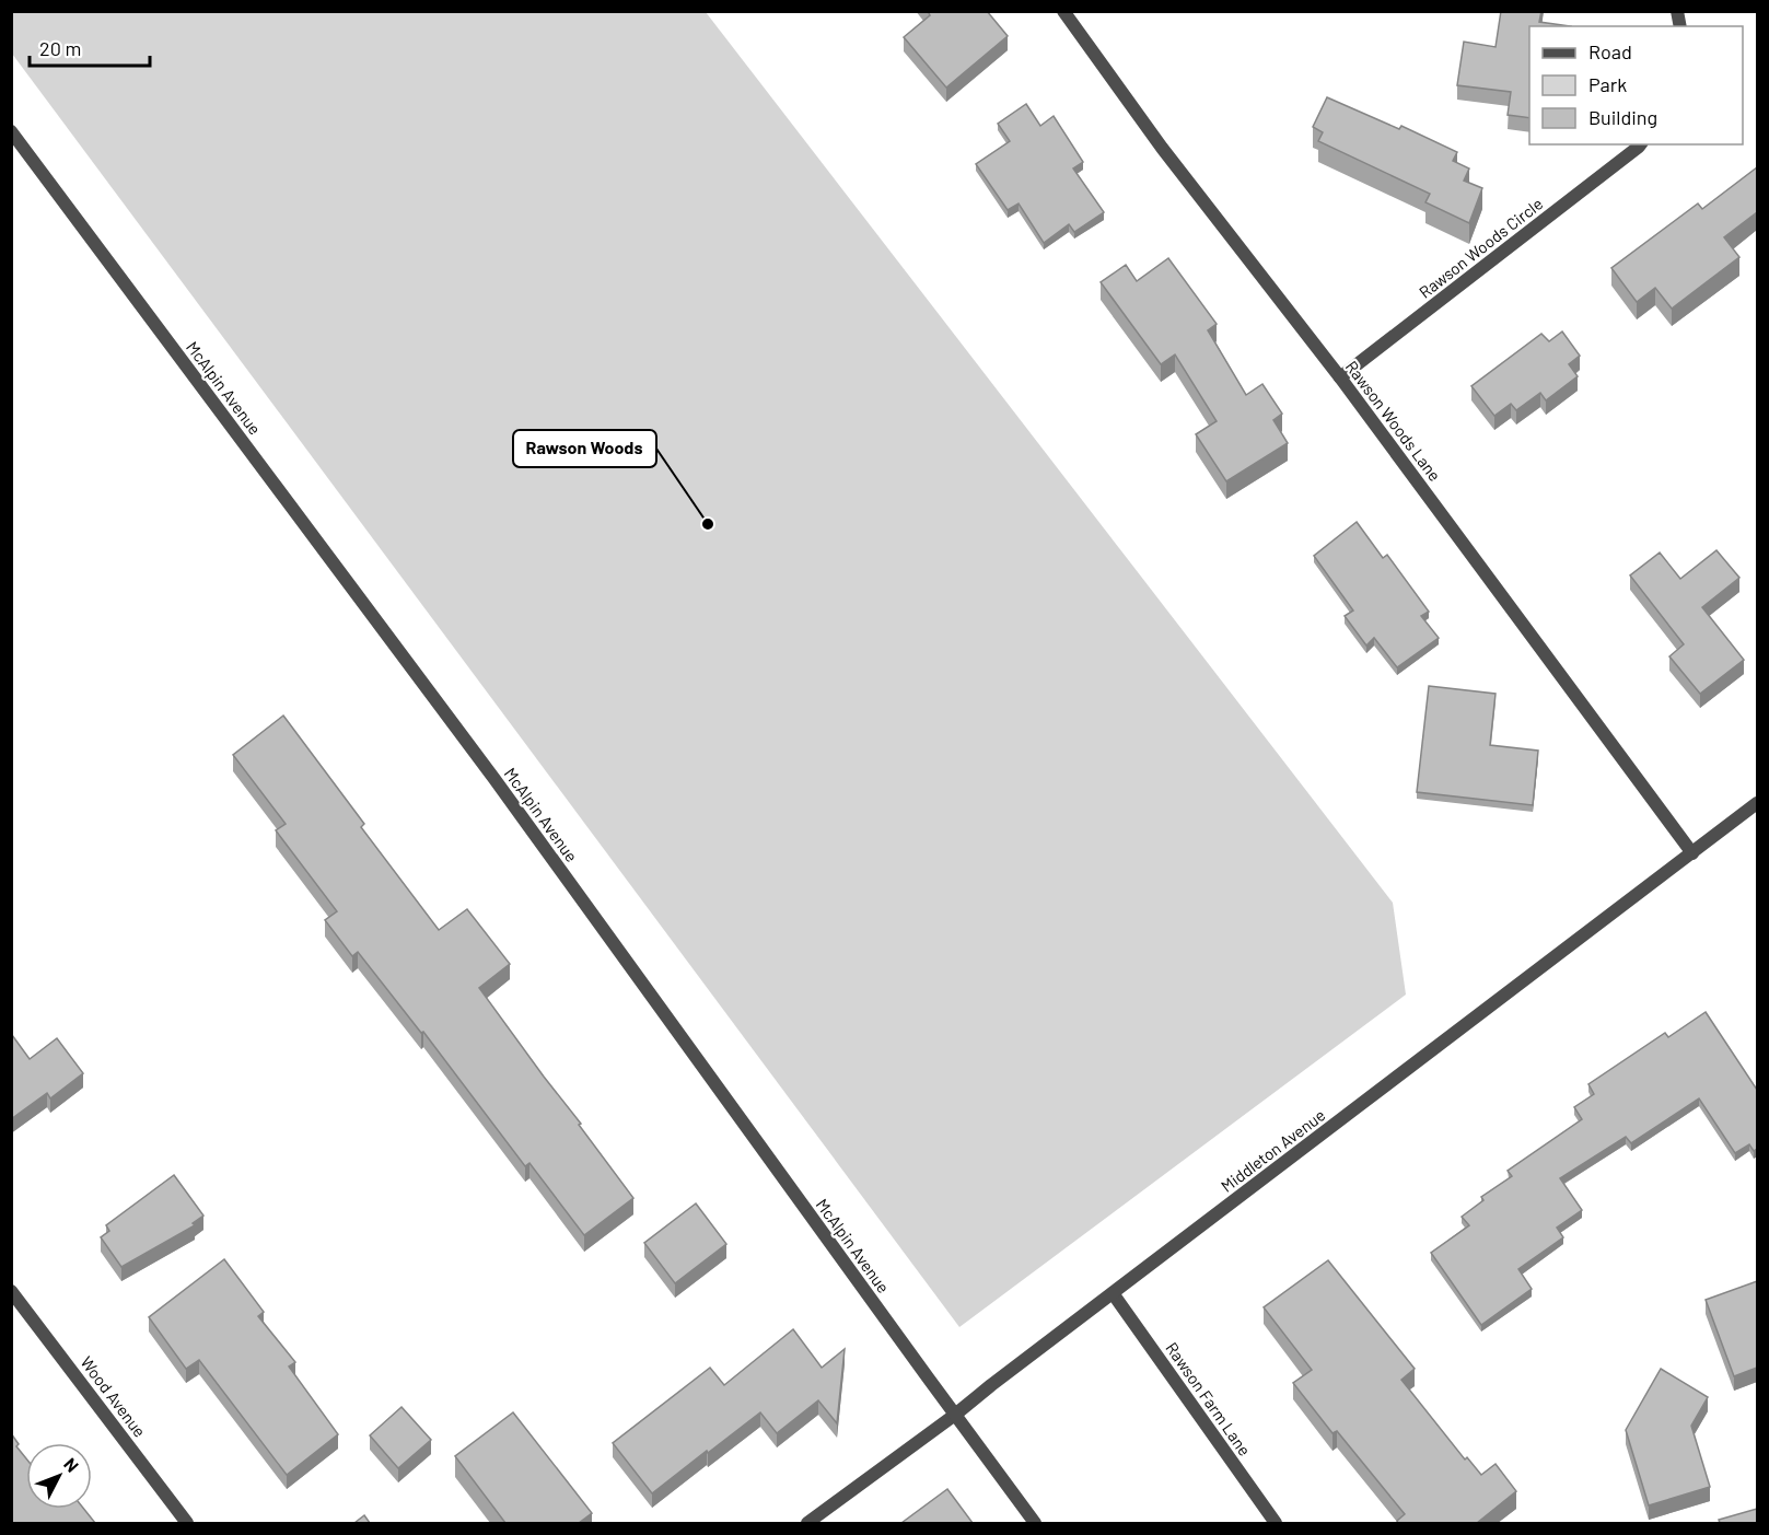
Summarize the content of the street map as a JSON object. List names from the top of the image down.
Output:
{
  "streets": {
    "street": [
      "Rawson Woods Circle",
      "McAlpin Avenue",
      "Rawson Woods Lane",
      "Middleton Avenue",
      "Wood Avenue",
      "Rawson Farm Lane"
    ]
  },
  "crossings": [
    ["Rawson Woods Circle", "Rawson Woods Lane"],
    ["McAlpin Avenue", "Middleton Avenue"],
    ["Rawson Woods Lane", "Middleton Avenue"],
    ["Middleton Avenue", "Rawson Farm Lane"]
  ],
  "places": ["Rawson Woods"],
  "legend": ["Road", "Park", "Building"],
  "scale_bar": "20 m",
  "north": "top right"
}
